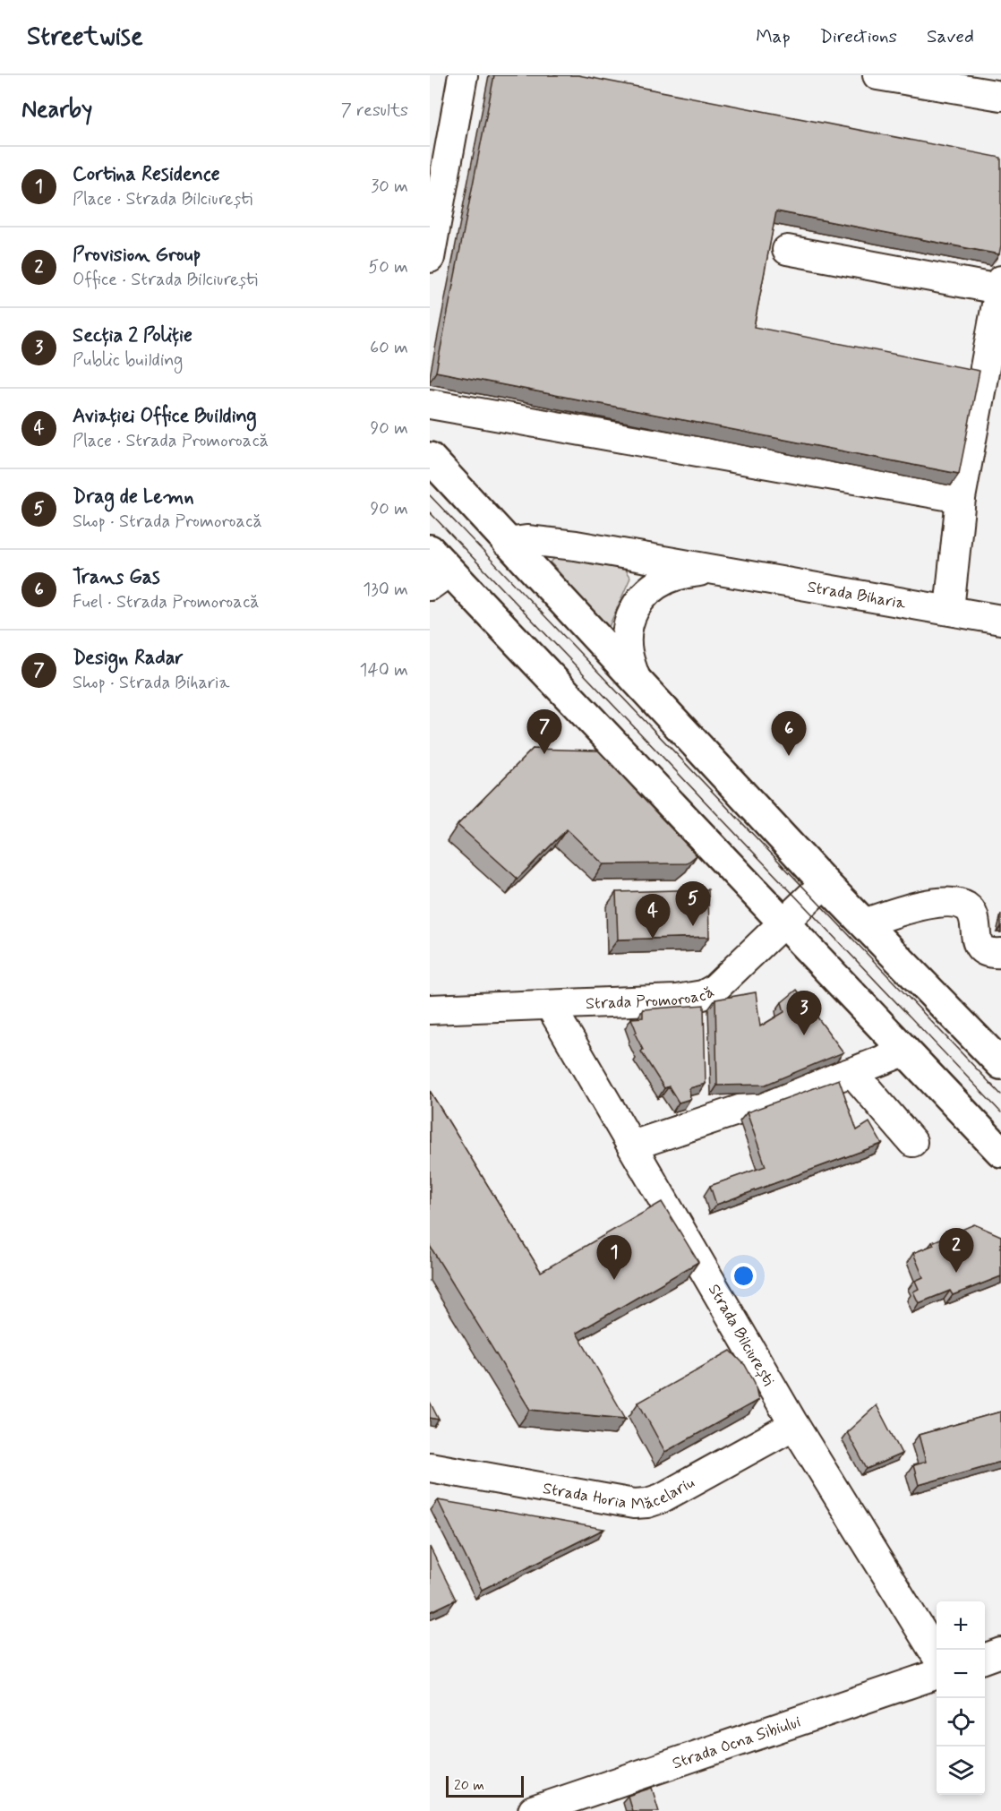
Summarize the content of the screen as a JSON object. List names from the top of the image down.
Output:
{
  "streets": {
    "street": [
      "Strada Biharia",
      "Strada Promoroacă",
      "Strada Bilciurești",
      "Strada Horia Măcelariu",
      "Strada Ocna Sibiului"
    ]
  },
  "crossings": [
    ["Strada Promoroacă", "Strada Bilciurești"],
    ["Strada Bilciurești", "Strada Horia Măcelariu"]
  ],
  "scale_bar": "20 m",
  "page": {
    "header": "Streetwise",
    "nav": ["Map", "Directions", "Saved"],
    "heading": ["Nearby", "7 results"],
    "list": [
      {
        "mark": "1",
        "name": "Cortina Residence",
        "note": "Place · Strada Bilciurești",
        "value": "30 m"
      },
      {
        "mark": "2",
        "name": "Provision Group",
        "note": "Office · Strada Bilciurești",
        "value": "50 m"
      },
      {
        "mark": "3",
        "name": "Secția 2 Poliție",
        "note": "Public building",
        "value": "60 m"
      },
      {
        "mark": "4",
        "name": "Aviației Office Building",
        "note": "Place · Strada Promoroacă",
        "value": "90 m"
      },
      {
        "mark": "5",
        "name": "Drag de Lemn",
        "note": "Shop · Strada Promoroacă",
        "value": "90 m"
      },
      {
        "mark": "6",
        "name": "Trans Gas",
        "note": "Fuel · Strada Promoroacă",
        "value": "130 m"
      },
      {
        "mark": "7",
        "name": "Design Radar",
        "note": "Shop · Strada Biharia",
        "value": "140 m"
      }
    ],
    "pins": [
      "7",
      "6",
      "5",
      "4",
      "3",
      "2",
      "1"
    ],
    "map_buttons": ["+", "−"],
    "scale": "20 m"
  }
}
